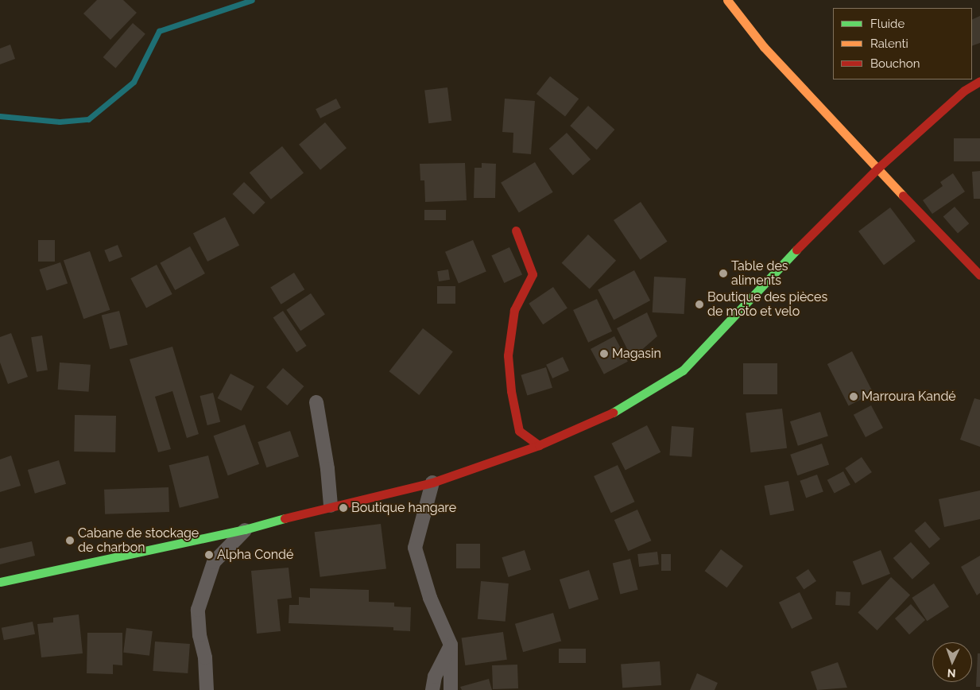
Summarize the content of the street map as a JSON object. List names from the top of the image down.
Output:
{
  "places": [
    "Table des aliments",
    "Boutique des pièces de moto et velo",
    "Magasin",
    "Marroura Kandé",
    "Boutique hangare",
    "Cabane de stockage de charbon",
    "Alpha Condé"
  ],
  "legend": ["Fluide", "Ralenti", "Bouchon"],
  "north": "bottom"
}
